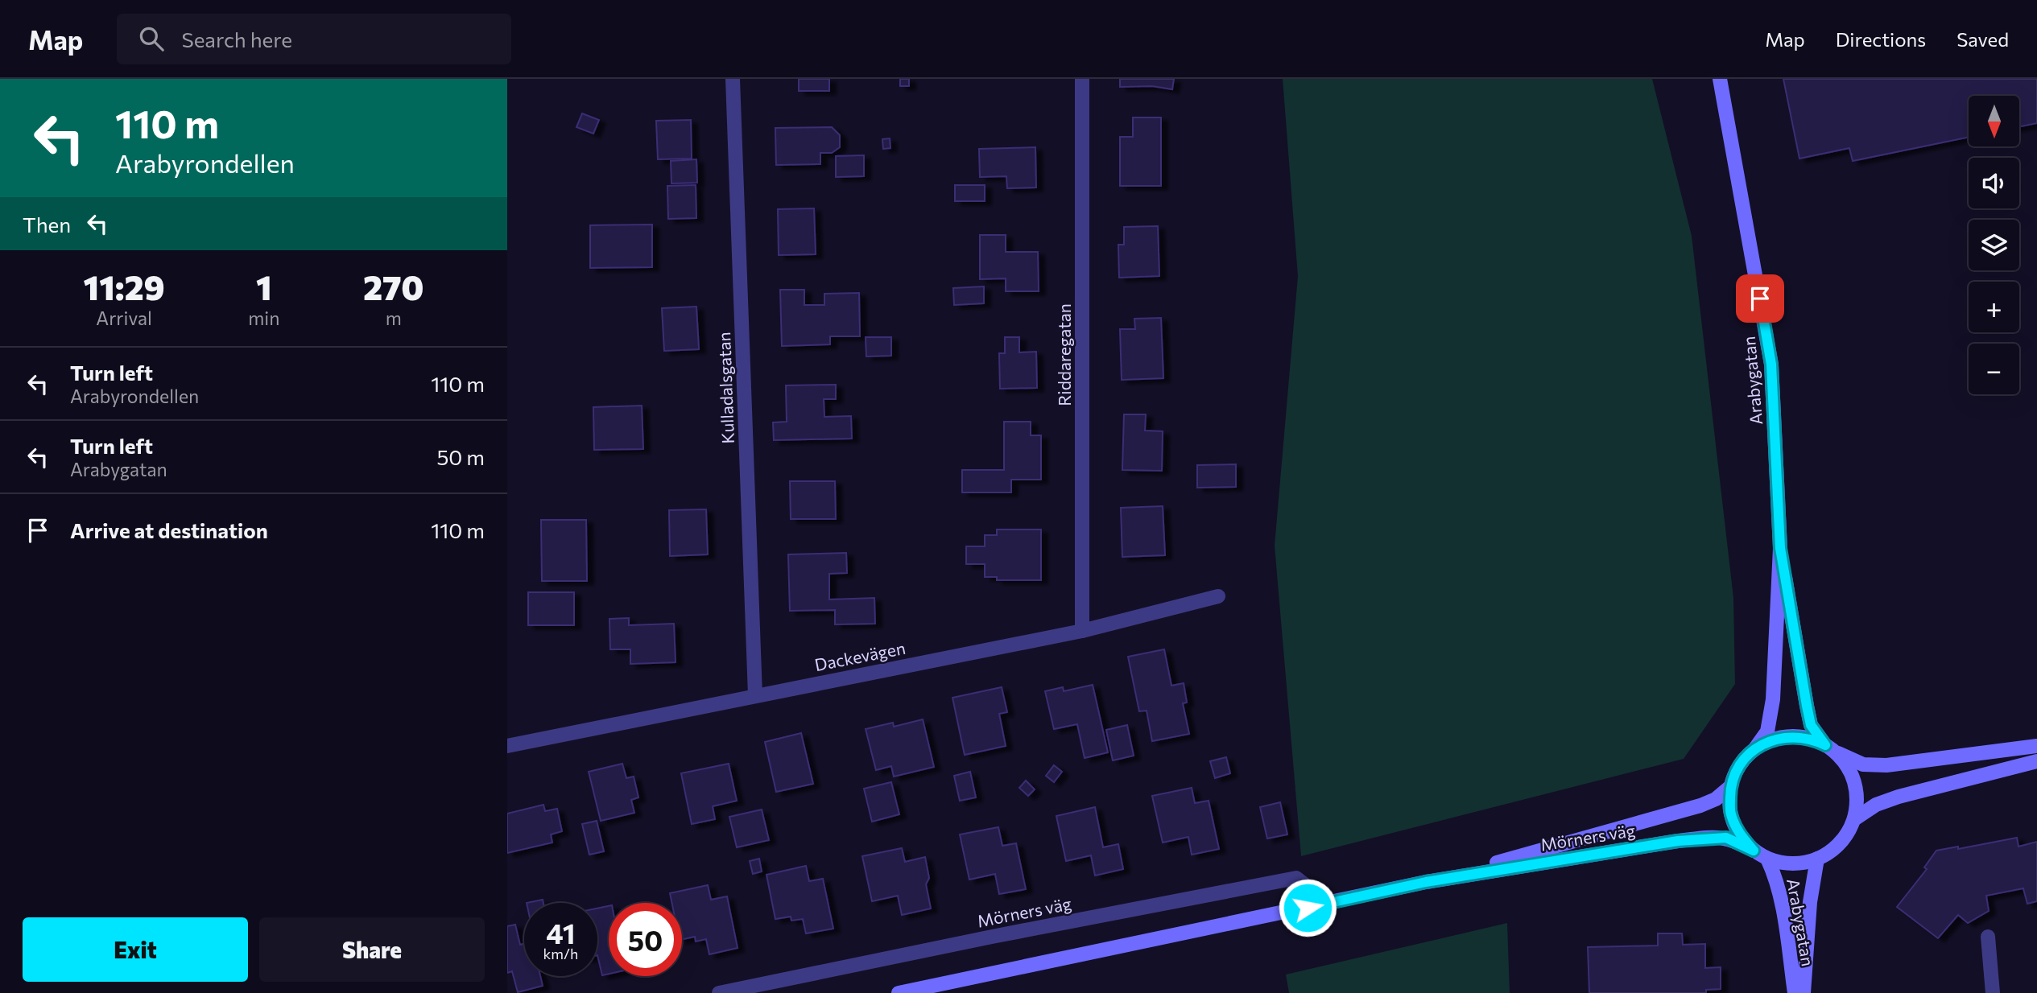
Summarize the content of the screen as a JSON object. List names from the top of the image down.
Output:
{
  "streets": {
    "main road": ["Arabygatan", "Mörners väg"],
    "street": ["Riddaregatan", "Kulladalsgatan", "Dackevägen"]
  },
  "crossings": [
    ["Riddaregatan", "Dackevägen"],
    ["Arabygatan", "Mörners väg"],
    ["Kulladalsgatan", "Dackevägen"]
  ],
  "north": "bottom",
  "page": {
    "header": "Map",
    "search": "Search here",
    "nav": ["Map", "Directions", "Saved"],
    "turn": ["110 m", "Arabyrondellen"],
    "map_buttons": ["+", "−"],
    "then": "Then",
    "eta": [
      "11:29",
      "Arrival",
      "1",
      "min",
      "270",
      "m"
    ],
    "list": [
      {
        "name": "Turn left",
        "note": "Arabyrondellen",
        "value": "110 m"
      },
      {
        "name": "Turn left",
        "note": "Arabygatan",
        "value": "50 m"
      },
      {
        "name": "Arrive at destination",
        "value": "110 m"
      }
    ],
    "speed": "41 km/h",
    "limit": "50",
    "buttons": ["Exit", "Share"]
  }
}
